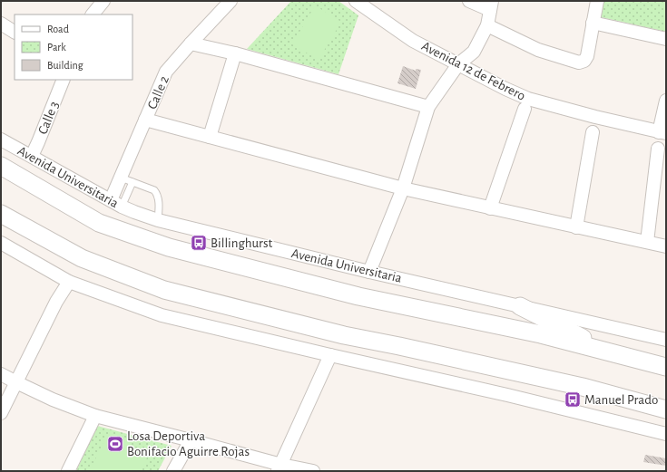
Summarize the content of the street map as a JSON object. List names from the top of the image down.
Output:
{
  "streets": {
    "street": [
      "Avenida 12 de Febrero",
      "Calle 2",
      "Calle 3",
      "Avenida Universitaria"
    ]
  },
  "crossings": [
    ["Calle 2", "Avenida Universitaria"],
    ["Calle 3", "Avenida Universitaria"]
  ],
  "places": {
    "bus stop": ["Billinghurst", "Manuel Prado"],
    "sports": ["Losa Deportiva Bonifacio Aguirre Rojas"]
  },
  "legend": ["Road", "Park", "Building"]
}
